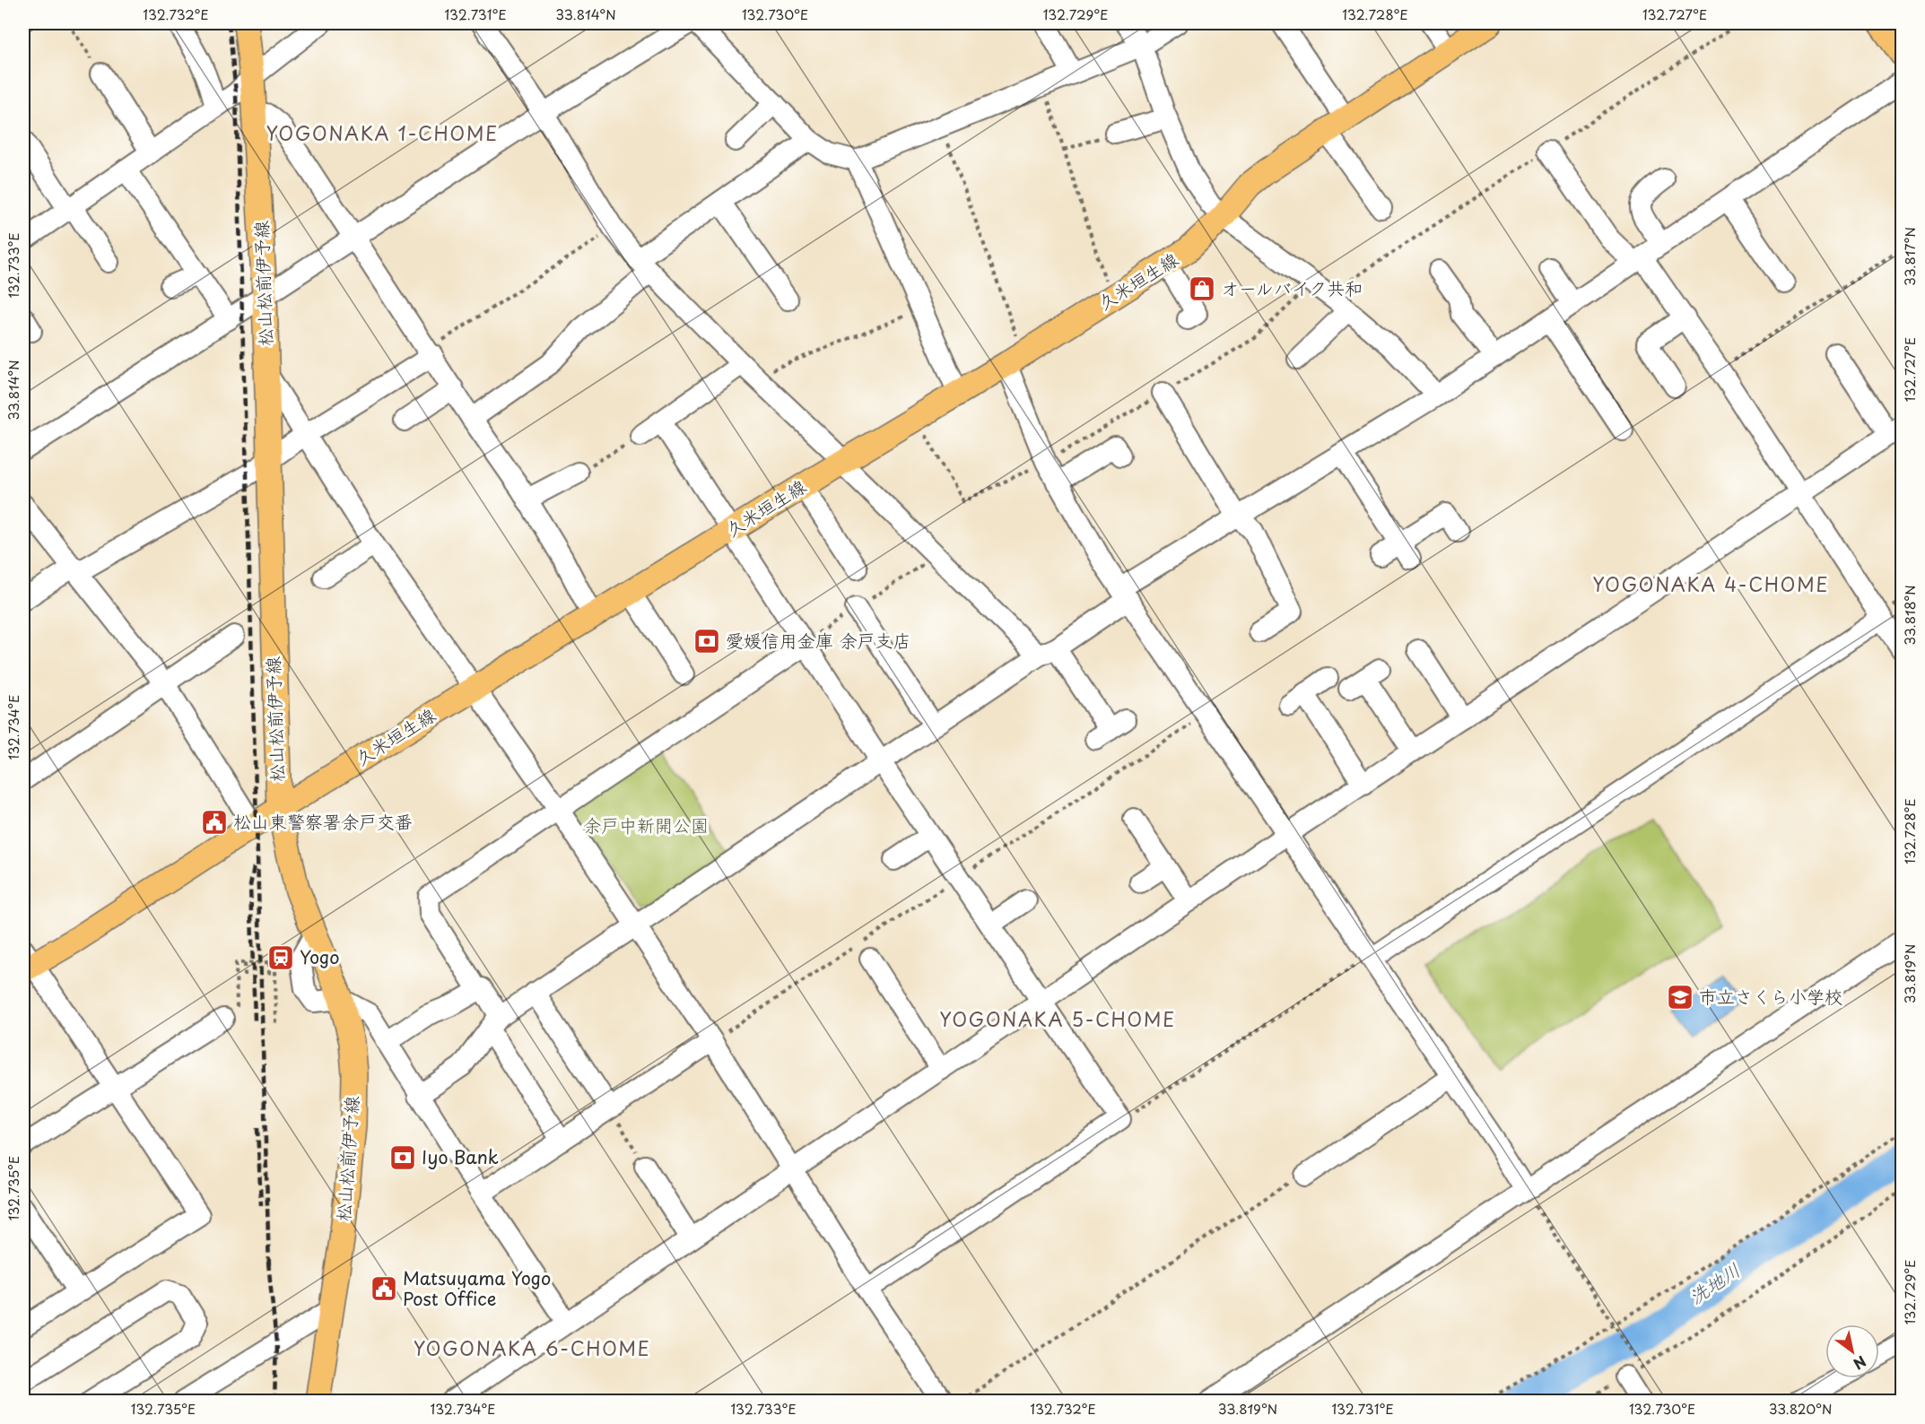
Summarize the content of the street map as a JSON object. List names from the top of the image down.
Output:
{
  "streets": {
    "main road": ["久米垣生線", "松山松前伊予線"]
  },
  "crossings": [
    ["久米垣生線", "松山松前伊予線"]
  ],
  "districts": [
    "YOGONAKA 1-CHOME",
    "YOGONAKA 4-CHOME",
    "YOGONAKA 5-CHOME",
    "YOGONAKA 6-CHOME"
  ],
  "water": ["洗地川"],
  "parks": ["余戸中新開公園"],
  "places": {
    "shop": ["オールバイク共和"],
    "bank": ["愛媛信用金庫 余戸支店", "Iyo Bank"],
    "public building": ["松山東警察署余戸交番", "Matsuyama Yogo Post Office"],
    "station": ["Yogo"],
    "school or university": ["市立さくら小学校"]
  },
  "north": "bottom right",
  "coordinates": [
    "132.732°E",
    "132.731°E",
    "33.814°N",
    "132.730°E",
    "132.729°E",
    "132.728°E",
    "132.727°E",
    "33.817°N",
    "132.733°E",
    "33.818°N",
    "132.734°E",
    "33.819°N",
    "132.735°E",
    "33.820°N"
  ]
}
